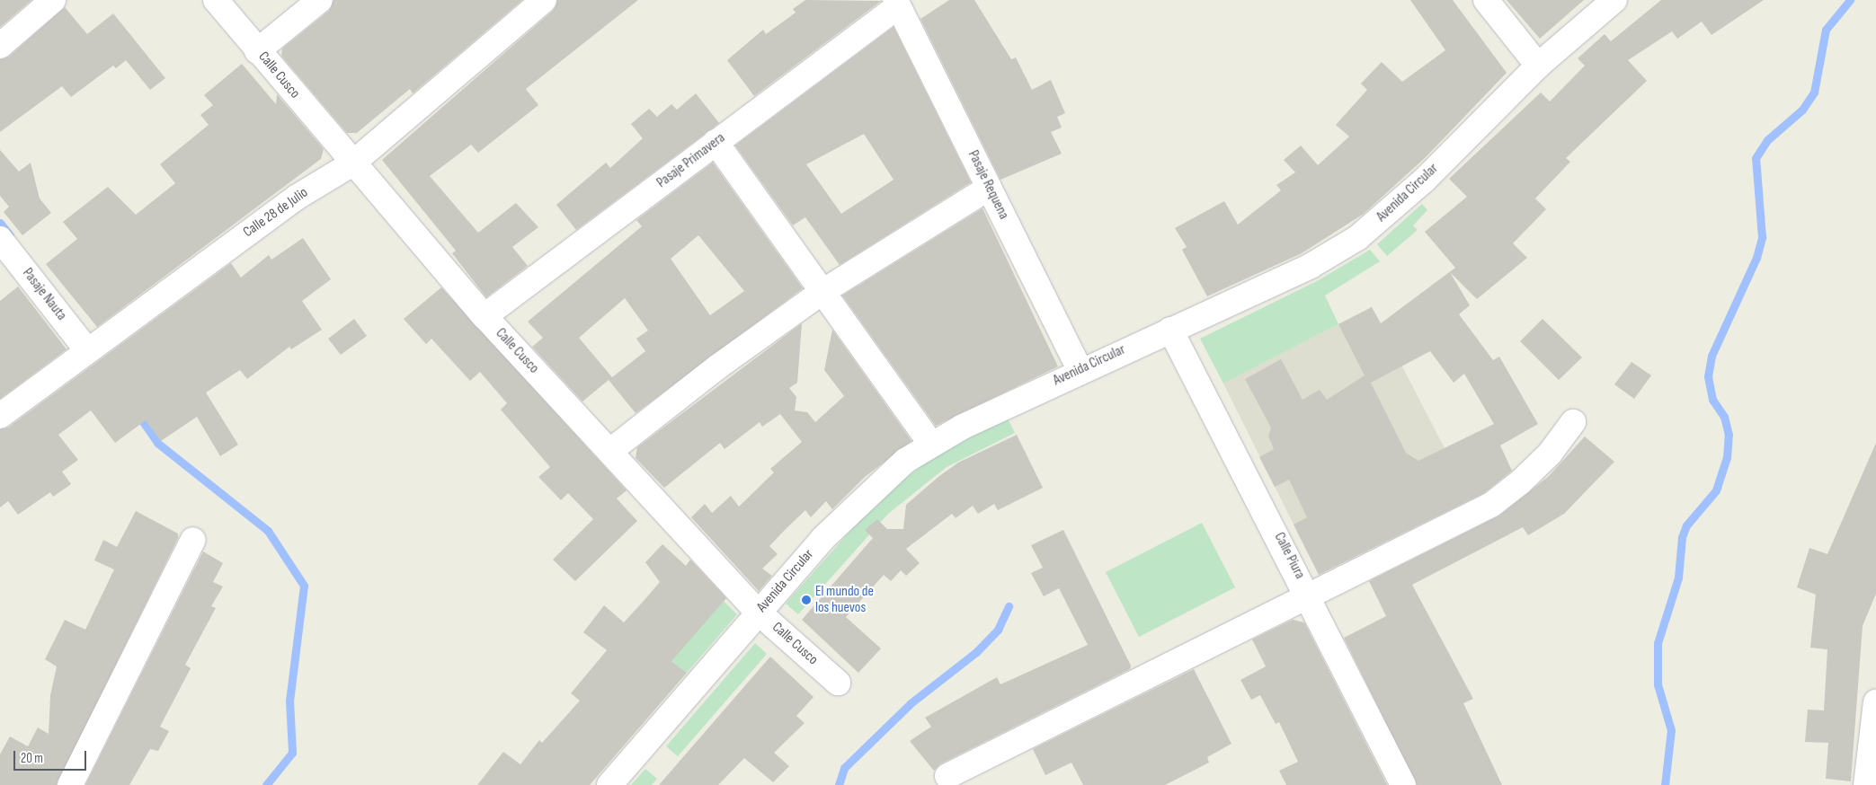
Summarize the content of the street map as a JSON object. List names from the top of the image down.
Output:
{
  "streets": {
    "street": [
      "Calle Cusco",
      "Pasaje Primavera",
      "Pasaje Requena",
      "Avenida Circular",
      "Calle 28 de Julio",
      "Pasaje Nauta",
      "Calle Piura"
    ]
  },
  "crossings": [
    ["Calle Cusco", "Pasaje Primavera"],
    ["Calle Cusco", "Avenida Circular"],
    ["Calle Cusco", "Calle 28 de Julio"],
    ["Pasaje Primavera", "Pasaje Requena"],
    ["Pasaje Requena", "Avenida Circular"],
    ["Avenida Circular", "Calle Piura"],
    ["Calle 28 de Julio", "Pasaje Nauta"]
  ],
  "places": ["El mundo de los huevos"],
  "scale_bar": "20 m"
}
